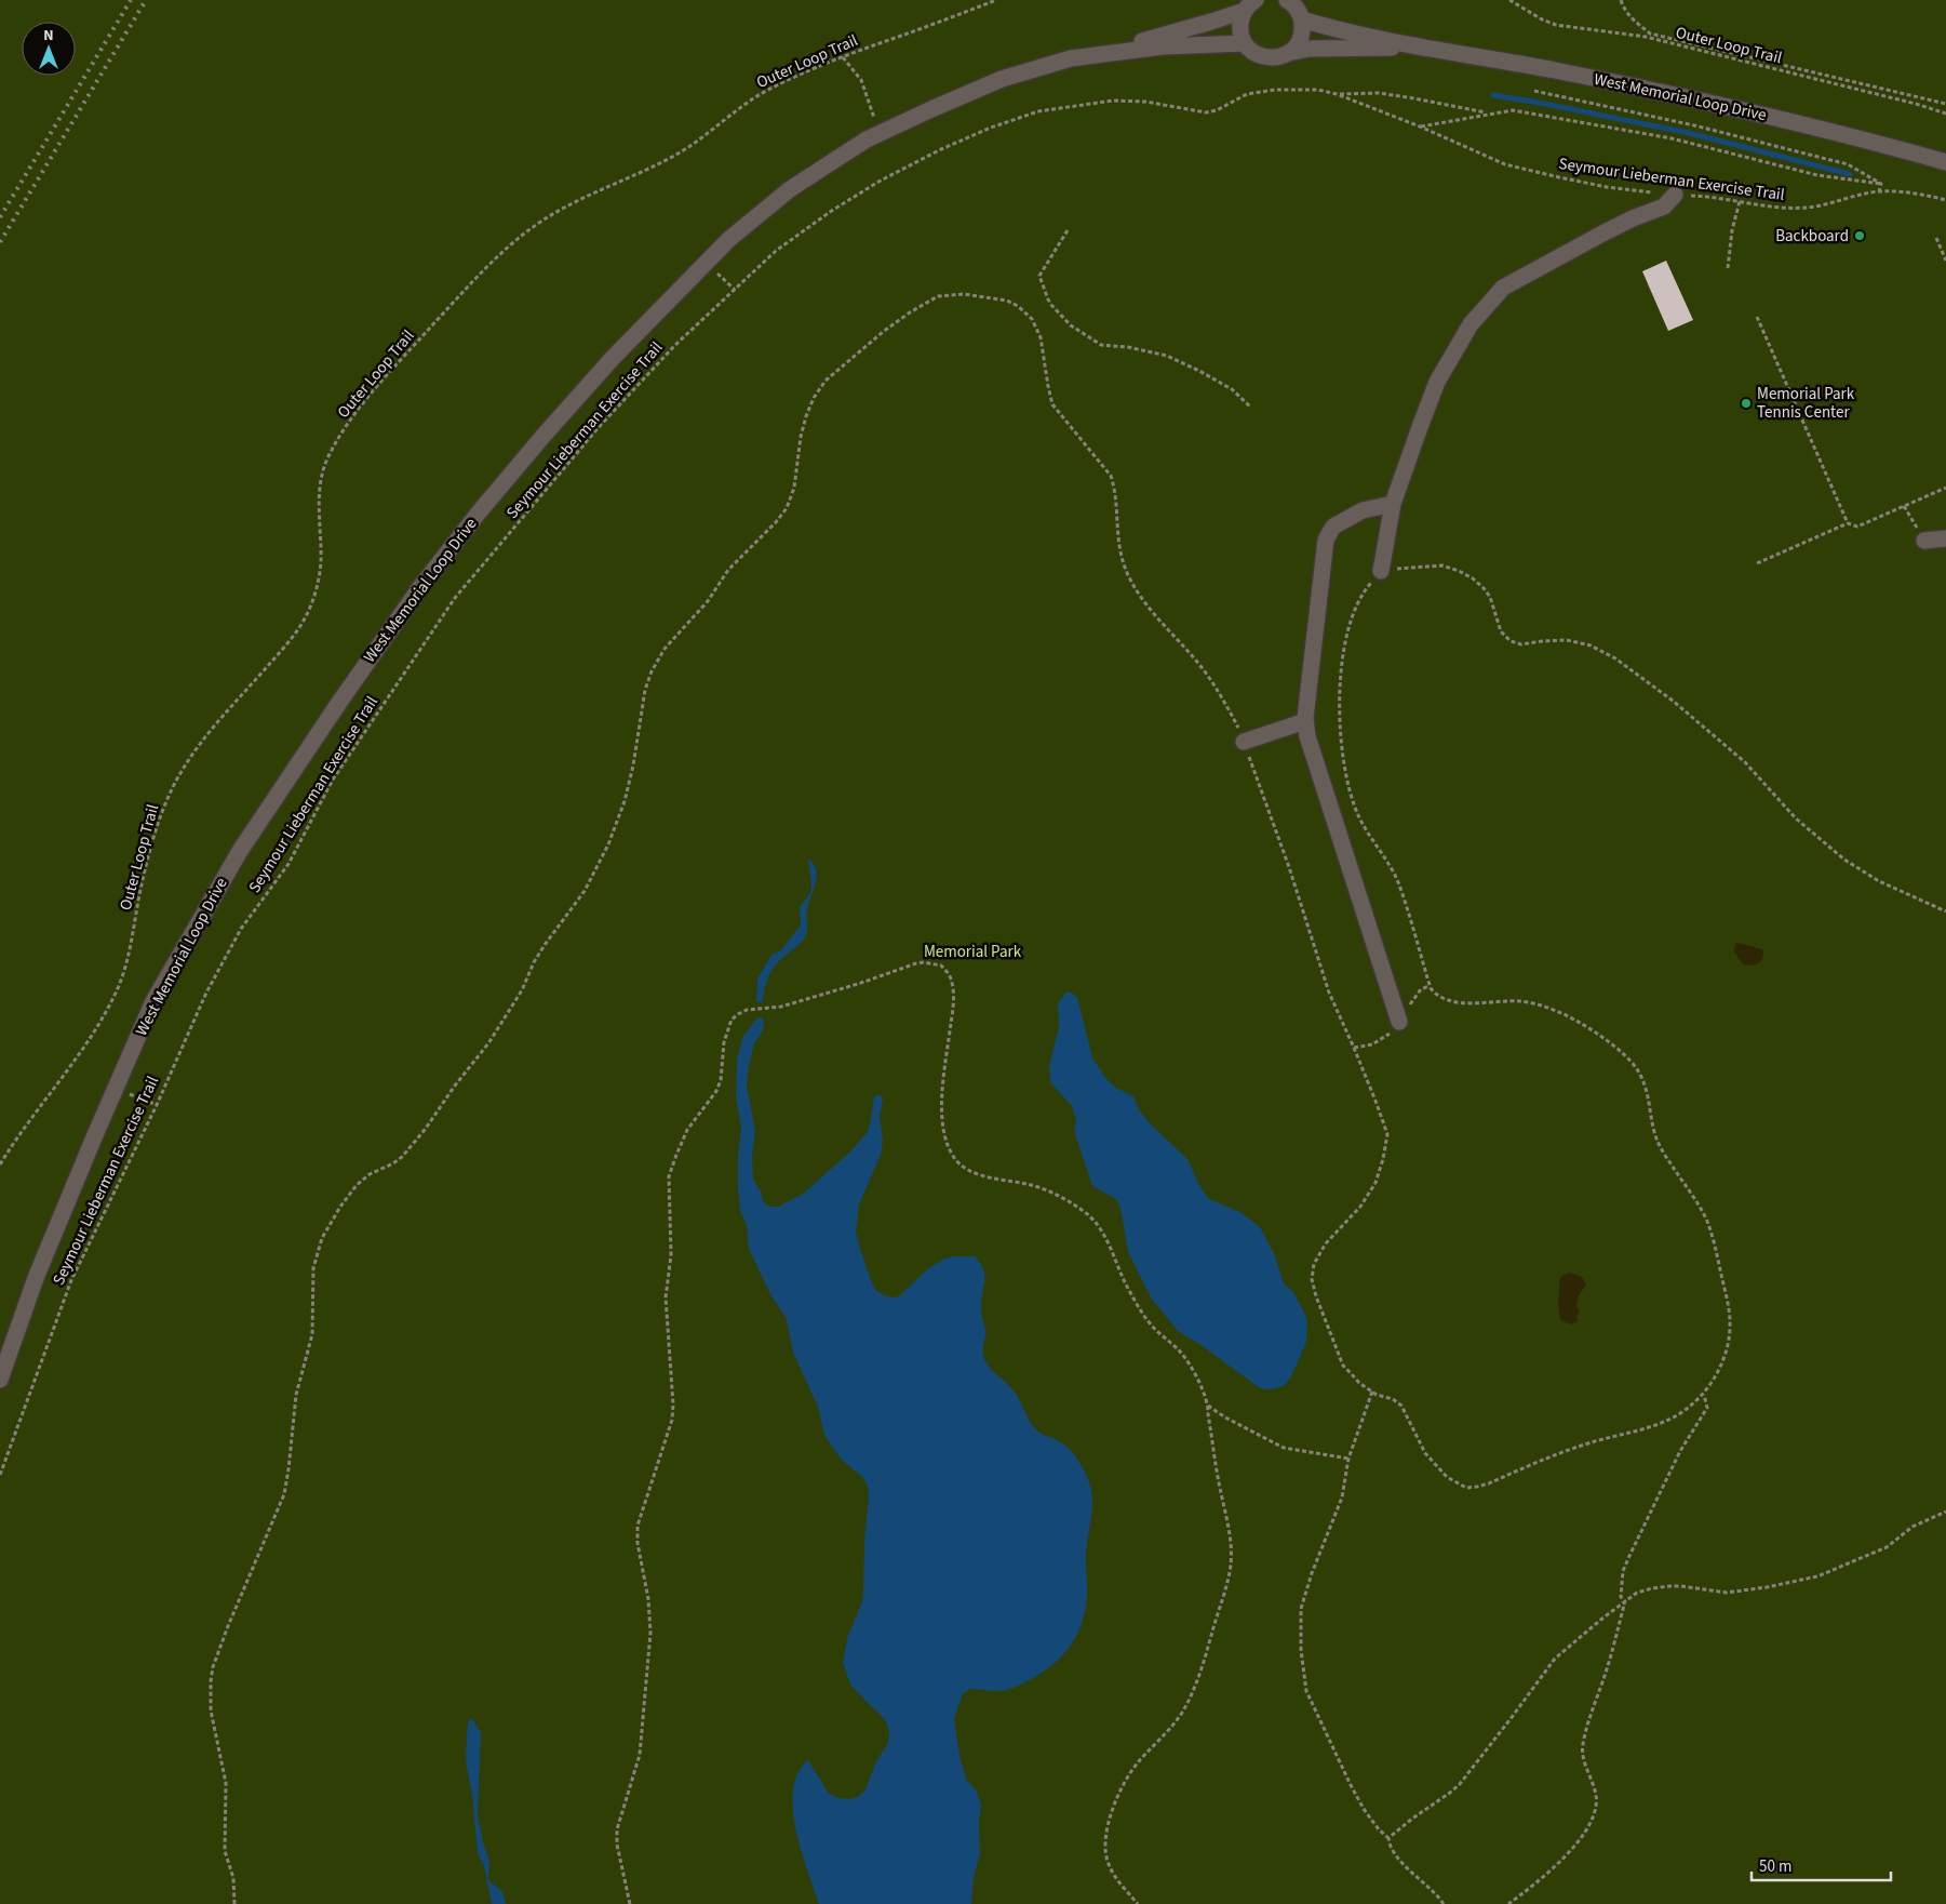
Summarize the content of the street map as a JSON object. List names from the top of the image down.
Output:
{
  "streets": {
    "street": ["West Memorial Loop Drive"],
    "path": ["Outer Loop Trail", "Seymour Lieberman Exercise Trail"]
  },
  "parks": ["Memorial Park"],
  "places": ["Backboard", "Memorial Park Tennis Center"],
  "scale_bar": "50 m",
  "north": "top"
}
